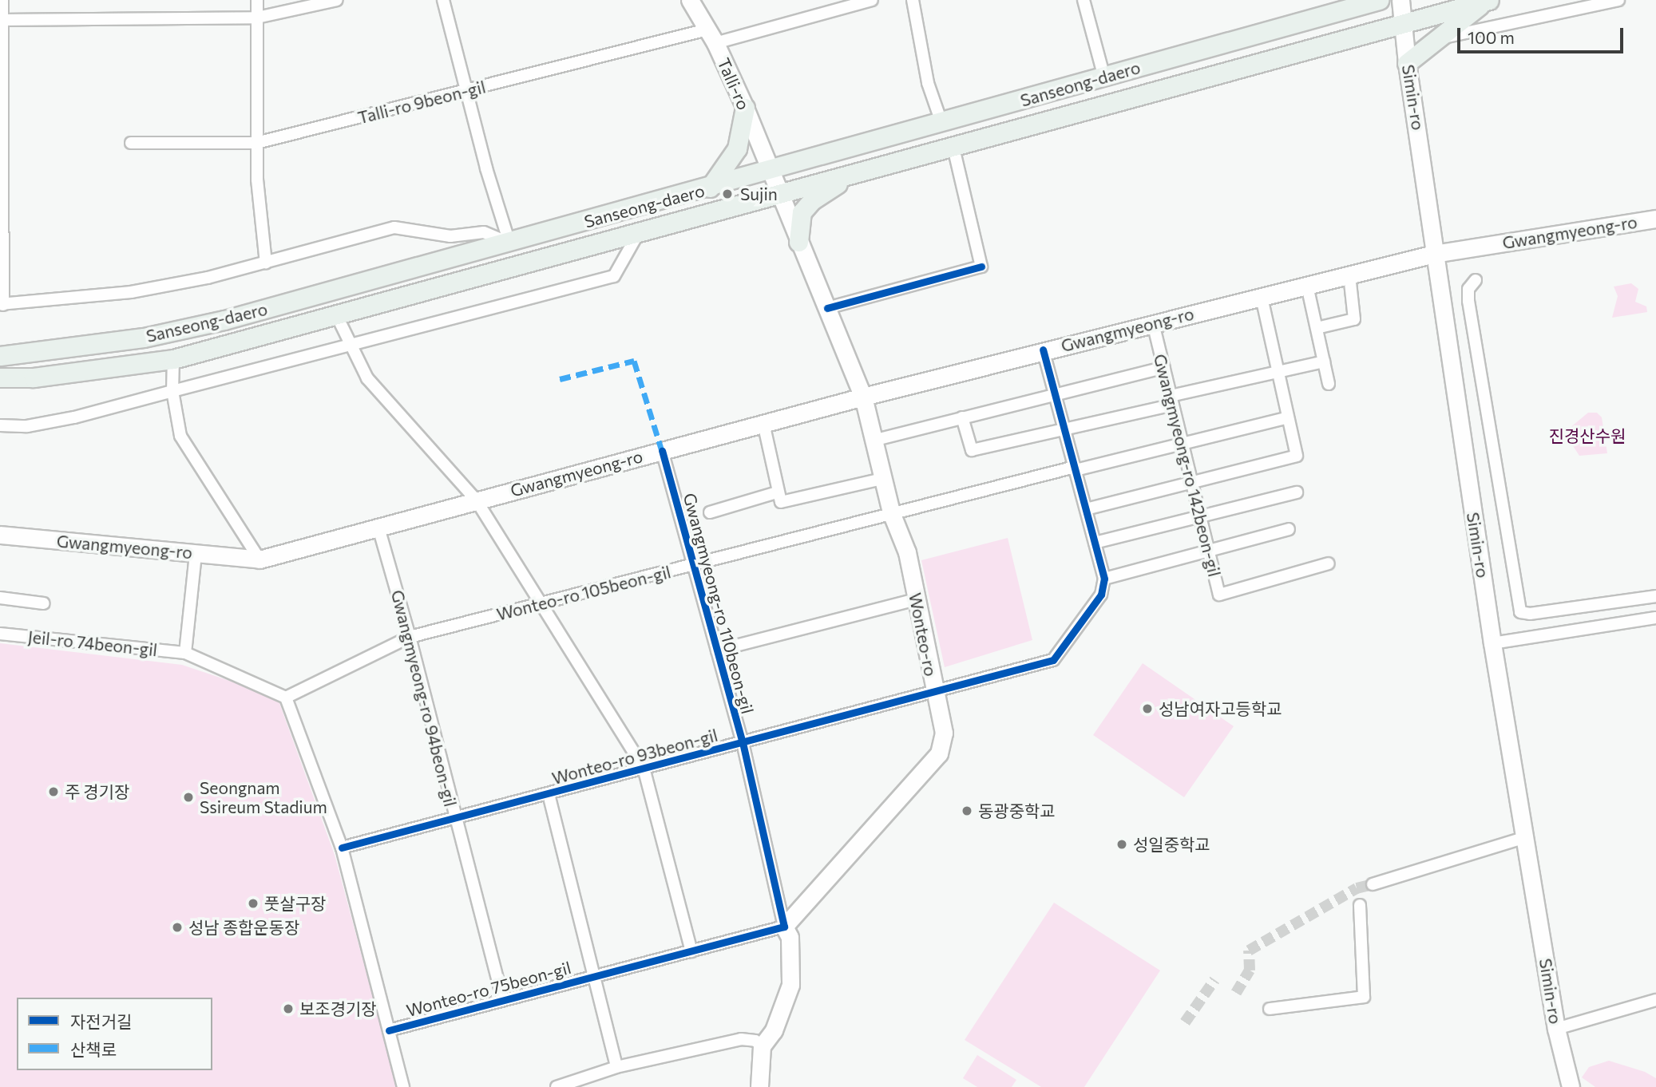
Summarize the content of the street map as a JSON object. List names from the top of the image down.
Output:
{
  "streets": {
    "main road": [
      "Talli-ro",
      "Sanseong-daero",
      "Simin-ro",
      "Gwangmyeong-ro",
      "Wonteo-ro"
    ],
    "street": [
      "Talli-ro 9beon-gil",
      "Gwangmyeong-ro 142beon-gil",
      "Wonteo-ro 105beon-gil",
      "Gwangmyeong-ro 110beon-gil",
      "Jeil-ro 74beon-gil",
      "Gwangmyeong-ro 94beon-gil",
      "Wonteo-ro 93beon-gil",
      "Wonteo-ro 75beon-gil"
    ]
  },
  "crossings": [
    ["Talli-ro", "Sanseong-daero"],
    ["Talli-ro", "Talli-ro 9beon-gil"],
    ["Talli-ro", "Wonteo-ro"],
    ["Sanseong-daero", "Simin-ro"],
    ["Sanseong-daero", "Wonteo-ro"],
    ["Simin-ro", "Gwangmyeong-ro"],
    ["Gwangmyeong-ro", "Gwangmyeong-ro 142beon-gil"],
    ["Gwangmyeong-ro", "Gwangmyeong-ro 110beon-gil"],
    ["Gwangmyeong-ro", "Wonteo-ro"],
    ["Gwangmyeong-ro", "Gwangmyeong-ro 94beon-gil"],
    ["Gwangmyeong-ro 142beon-gil", "Wonteo-ro 105beon-gil"],
    ["Wonteo-ro 105beon-gil", "Gwangmyeong-ro 110beon-gil"],
    ["Wonteo-ro 105beon-gil", "Wonteo-ro"],
    ["Wonteo-ro 105beon-gil", "Jeil-ro 74beon-gil"],
    ["Wonteo-ro 105beon-gil", "Gwangmyeong-ro 94beon-gil"],
    ["Gwangmyeong-ro 110beon-gil", "Wonteo-ro"],
    ["Gwangmyeong-ro 110beon-gil", "Wonteo-ro 93beon-gil"],
    ["Gwangmyeong-ro 110beon-gil", "Wonteo-ro 75beon-gil"],
    ["Wonteo-ro", "Wonteo-ro 93beon-gil"],
    ["Wonteo-ro", "Wonteo-ro 75beon-gil"],
    ["Gwangmyeong-ro 94beon-gil", "Wonteo-ro 93beon-gil"],
    ["Gwangmyeong-ro 94beon-gil", "Wonteo-ro 75beon-gil"],
    ["Wonteo-ro 93beon-gil", "Wonteo-ro 75beon-gil"]
  ],
  "parks": ["진경산수원"],
  "places": [
    "Sujin",
    "성남여자고등학교",
    "주 경기장",
    "Seongnam Ssireum Stadium",
    "동광중학교",
    "성일중학교",
    "풋살구장",
    "성남 종합운동장",
    "보조경기장"
  ],
  "legend": ["자전거길", "산책로"],
  "scale_bar": "100 m"
}
